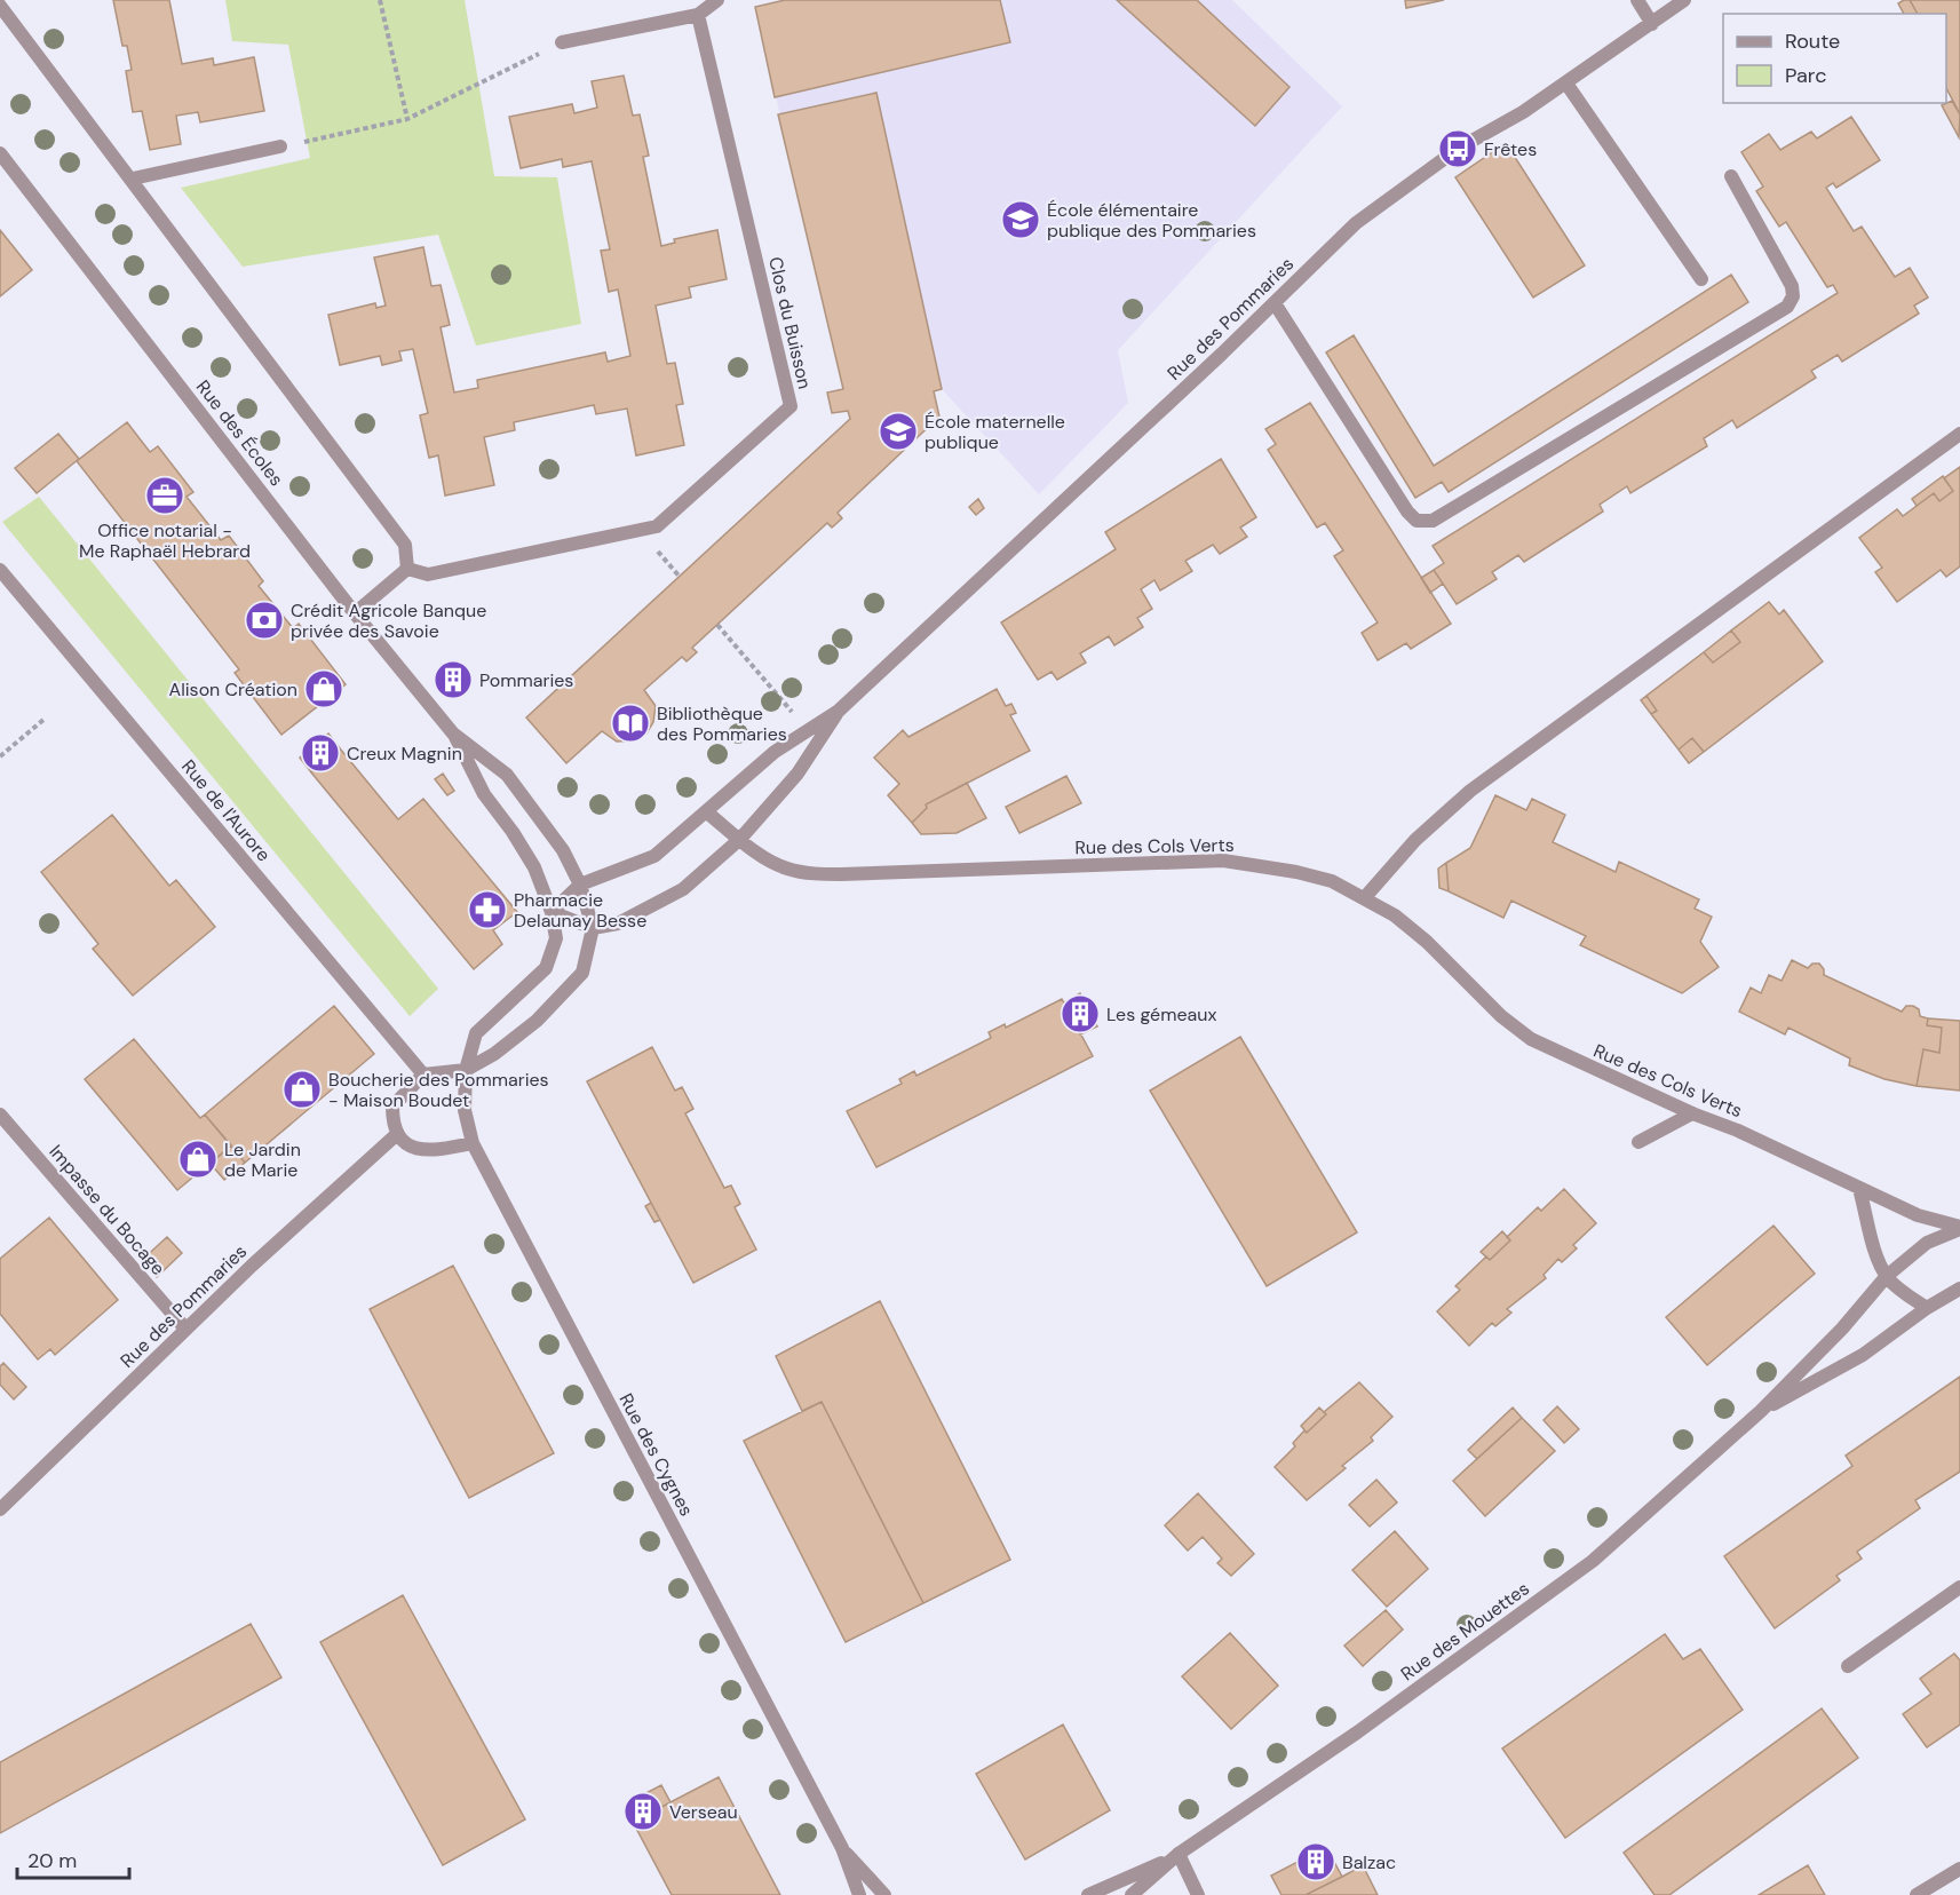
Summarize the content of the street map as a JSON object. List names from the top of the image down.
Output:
{
  "streets": {
    "street": [
      "Rue des Pommaries",
      "Clos du Buisson",
      "Rue des Écoles",
      "Rue de l'Aurore",
      "Rue des Cols Verts",
      "Impasse du Bocage",
      "Rue des Cygnes",
      "Rue des Mouettes"
    ]
  },
  "crossings": [
    ["Rue des Pommaries", "Rue des Écoles"],
    ["Rue des Pommaries", "Rue des Cols Verts"],
    ["Rue des Pommaries", "Impasse du Bocage"],
    ["Rue des Cols Verts", "Rue des Mouettes"]
  ],
  "places": {
    "bus stop": ["Frêtes"],
    "school or university": ["École élémentaire publique des Pommaries", "École maternelle publique"],
    "office": ["Office notarial - Me Raphaël Hebrard"],
    "bank": ["Crédit Agricole Banque privée des Savoie"],
    "building": [
      "Pommaries",
      "Creux Magnin",
      "Les gémeaux",
      "Verseau",
      "Balzac"
    ],
    "shop": ["Alison Création", "Boucherie des Pommaries - Maison Boudet", "Le Jardin de Marie"],
    "library": ["Bibliothèque des Pommaries"],
    "pharmacy": ["Pharmacie Delaunay Besse"]
  },
  "legend": ["Route", "Parc"],
  "scale_bar": "20 m"
}
